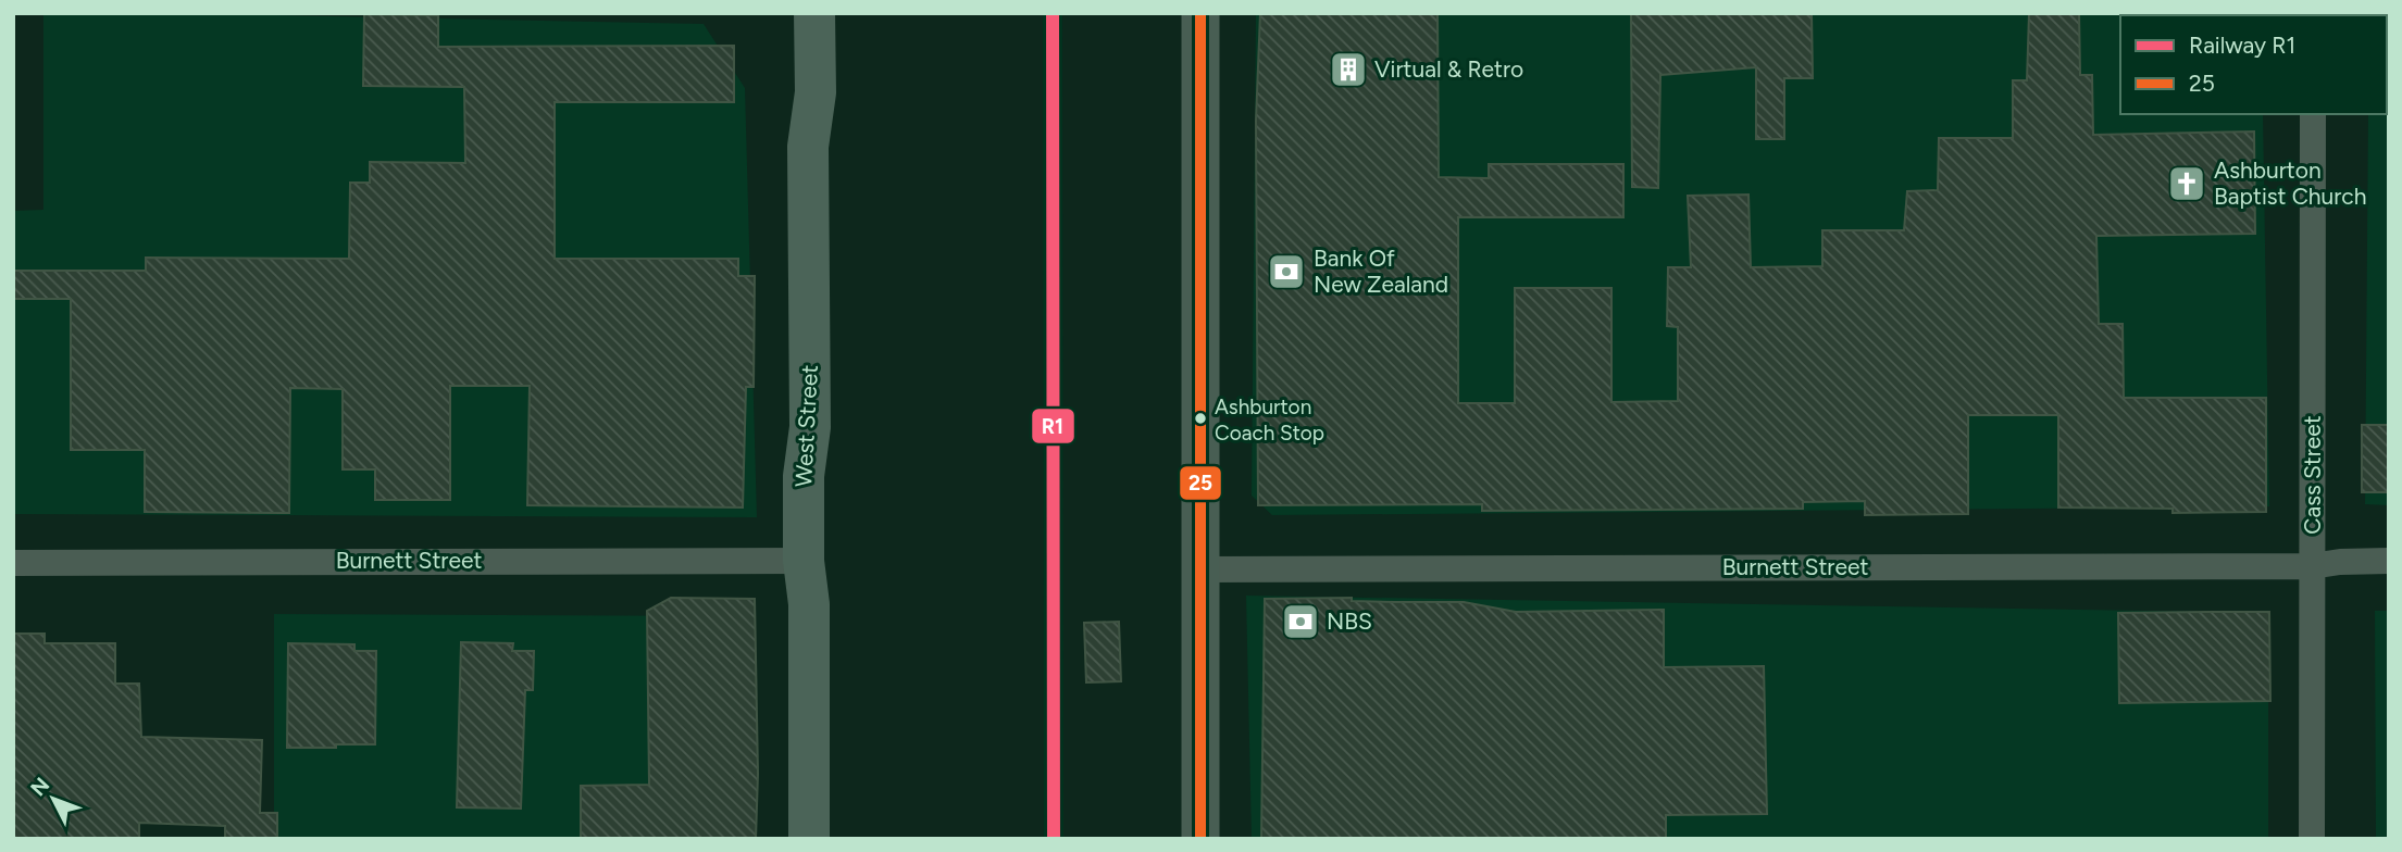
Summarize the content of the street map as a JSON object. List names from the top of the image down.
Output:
{
  "streets": {
    "highway": ["West Street"],
    "street": ["Cass Street", "Burnett Street"]
  },
  "crossings": [
    ["West Street", "Burnett Street"],
    ["Cass Street", "Burnett Street"]
  ],
  "places": {
    "building": ["Virtual & Retro"],
    "church": ["Ashburton Baptist Church"],
    "bank": ["Bank Of New Zealand", "NBS"],
    "other": ["Ashburton Coach Stop"]
  },
  "lines": ["rail line R1", "transit line 25"],
  "legend": ["Railway R1", "25"],
  "north": "top left"
}
